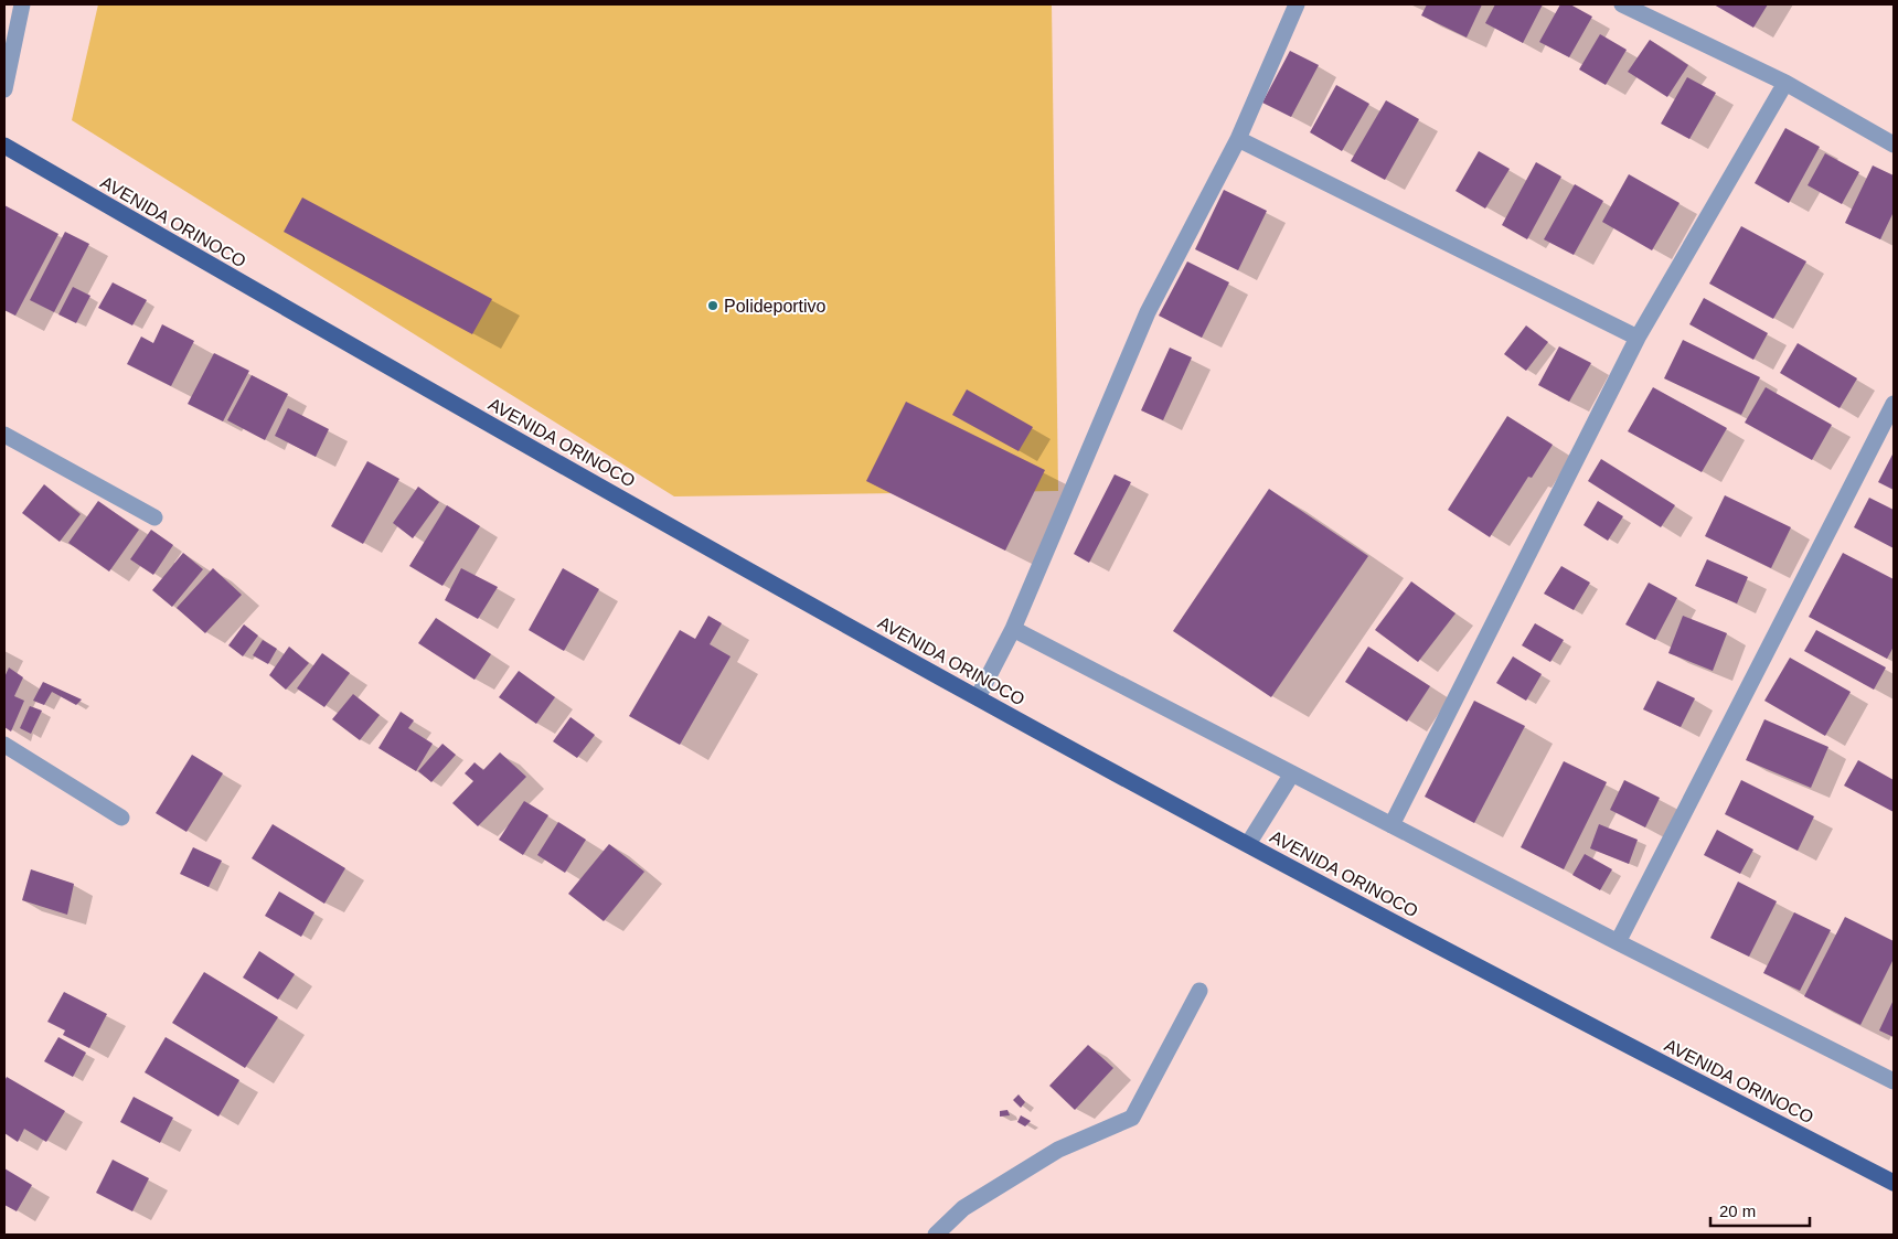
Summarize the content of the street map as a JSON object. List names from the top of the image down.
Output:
{
  "streets": {
    "main road": ["AVENIDA ORINOCO"]
  },
  "places": ["Polideportivo"],
  "scale_bar": "20 m"
}
